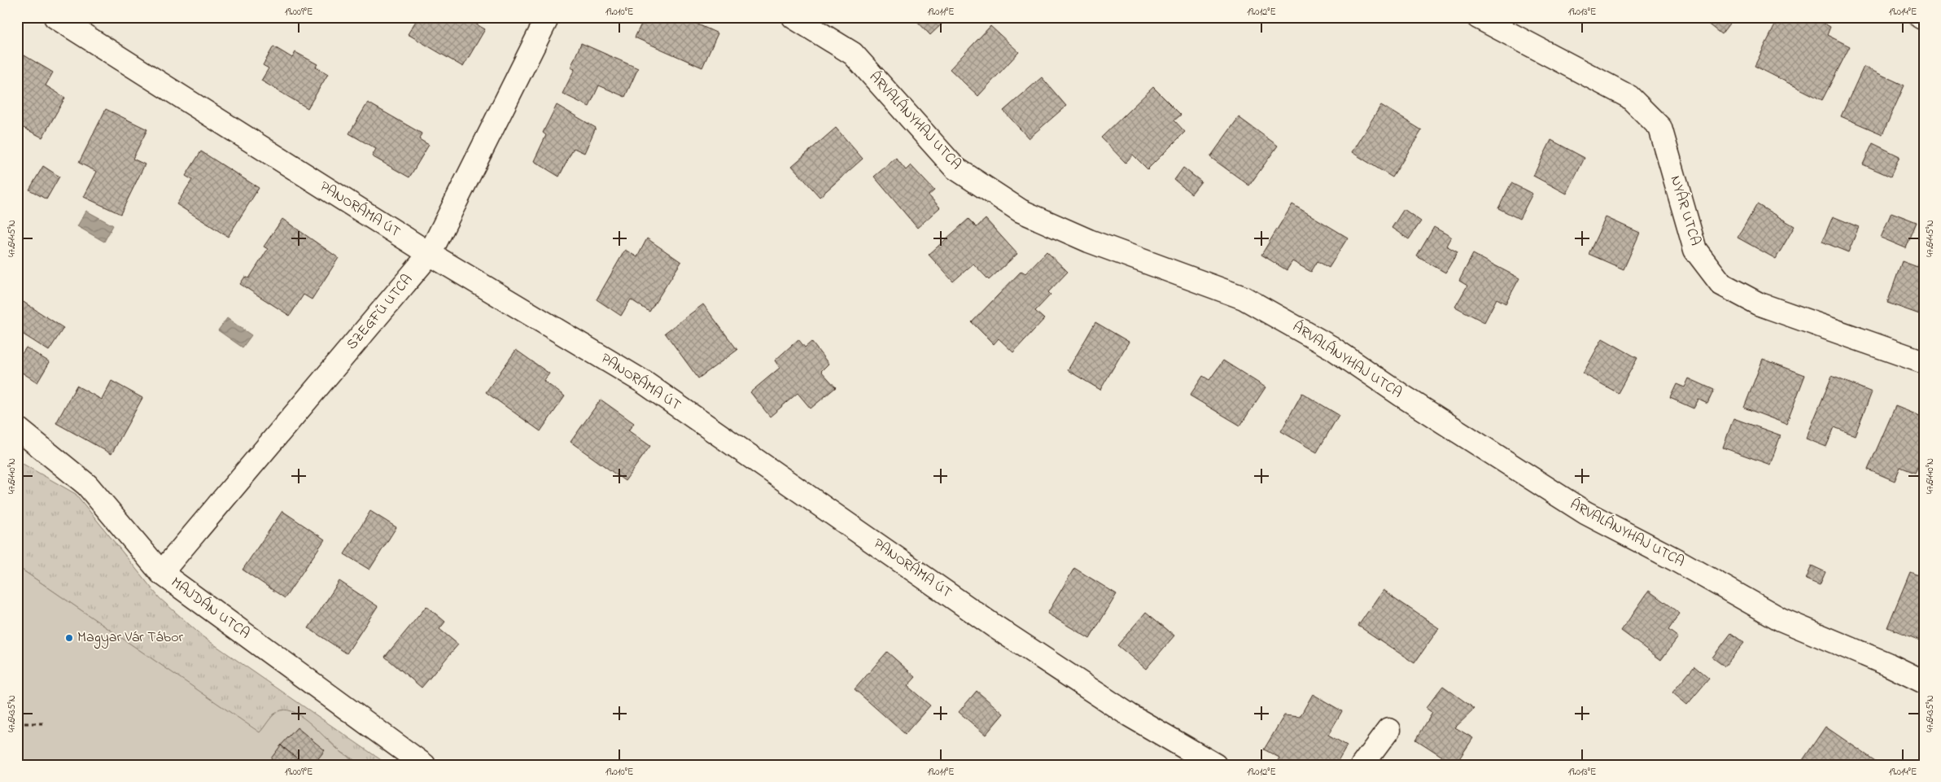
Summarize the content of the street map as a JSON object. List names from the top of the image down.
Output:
{
  "streets": {
    "street": [
      "ÁRVALÁNYHAJ UTCA",
      "PANORÁMA ÚT",
      "NYÁR UTCA",
      "SZEGFŰ UTCA",
      "MAJDÁN UTCA"
    ]
  },
  "crossings": [
    ["PANORÁMA ÚT", "SZEGFŰ UTCA"],
    ["SZEGFŰ UTCA", "MAJDÁN UTCA"]
  ],
  "places": ["Magyar Vár Tábor"],
  "coordinates": [
    "19.009°E",
    "19.010°E",
    "19.011°E",
    "19.012°E",
    "19.013°E",
    "19.014°E",
    "47.6445°N",
    "47.6440°N",
    "47.6435°N"
  ]
}
